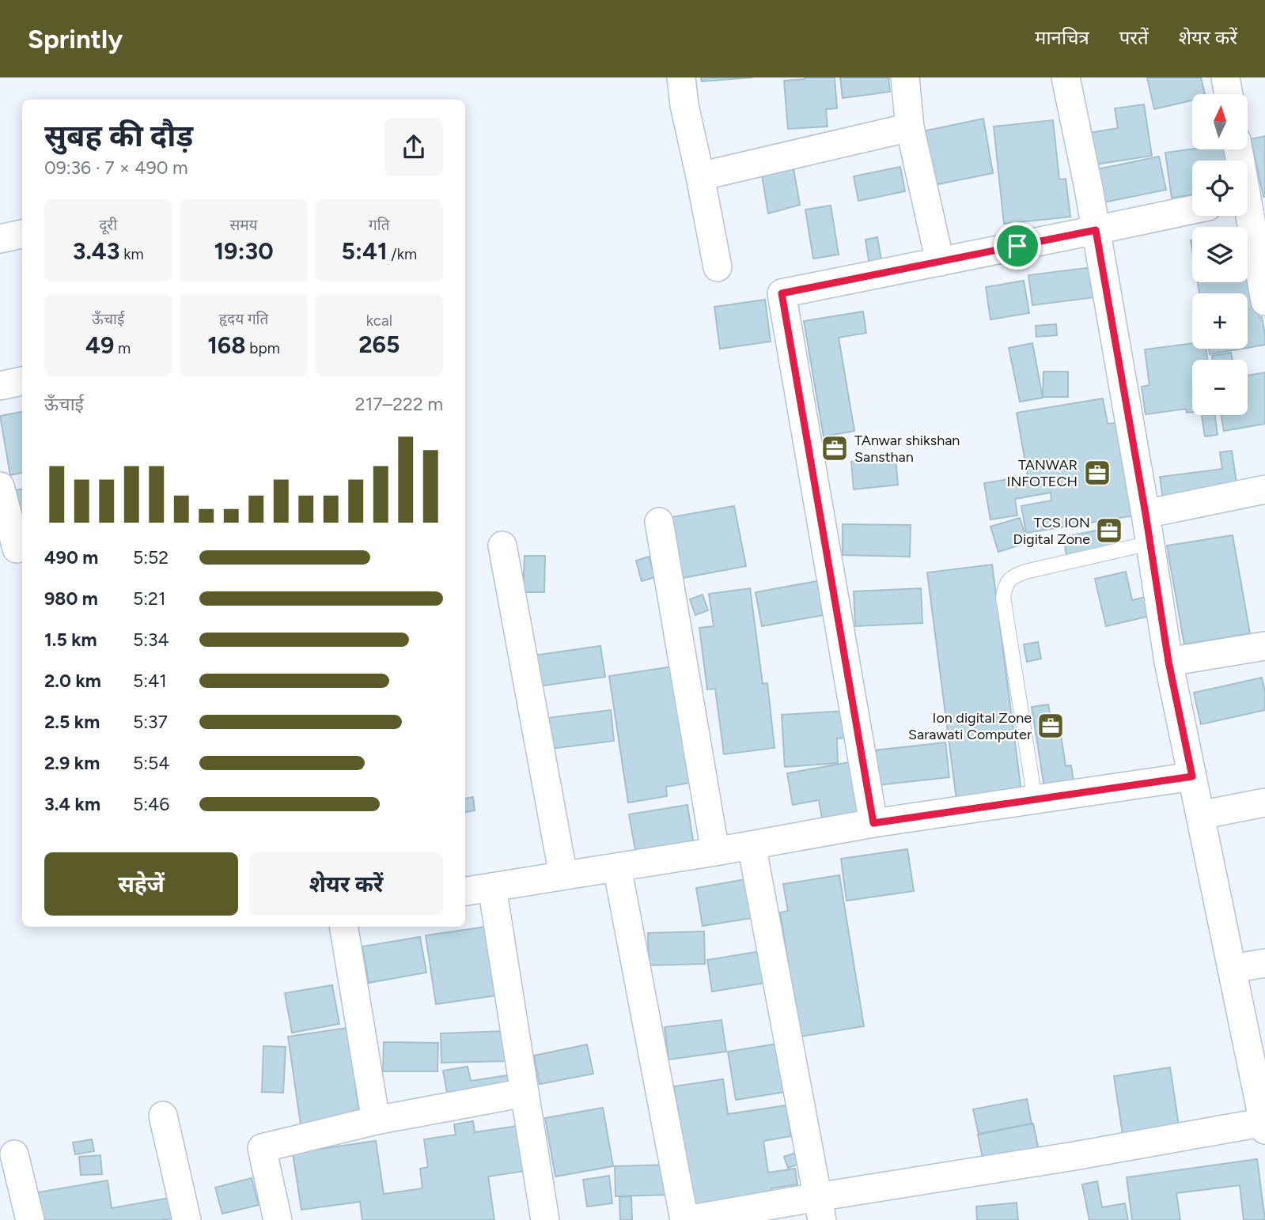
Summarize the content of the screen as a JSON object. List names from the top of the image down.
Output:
{
  "places": {
    "office": [
      "TAnwar shikshan Sansthan",
      "TANWAR INFOTECH",
      "TCS ION Digital Zone",
      "Ion digital Zone Sarawati Computer"
    ]
  },
  "north": "top",
  "page": {
    "header": "Sprintly",
    "nav": ["मानचित्र", "परतें", "शेयर करें"],
    "map_buttons": ["+", "−"],
    "heading": ["सुबह की दौड़", "09:36 · 7 × 490 m"],
    "stats": [
      ["दूरी", "3.43 km"],
      ["समय", "19:30"],
      ["गति", "5:41 /km"],
      ["ऊँचाई", "49 m"],
      ["हृदय गति", "168 bpm"],
      ["kcal", "265"]
    ],
    "chart": ["ऊँचाई", "217–222 m"],
    "list": [
      {
        "name": "490 m",
        "note": "5:52"
      },
      {
        "name": "980 m",
        "note": "5:21"
      },
      {
        "name": "1.5 km",
        "note": "5:34"
      },
      {
        "name": "2.0 km",
        "note": "5:41"
      },
      {
        "name": "2.5 km",
        "note": "5:37"
      },
      {
        "name": "2.9 km",
        "note": "5:54"
      },
      {
        "name": "3.4 km",
        "note": "5:46"
      }
    ],
    "buttons": ["सहेजें", "शेयर करें"]
  }
}
